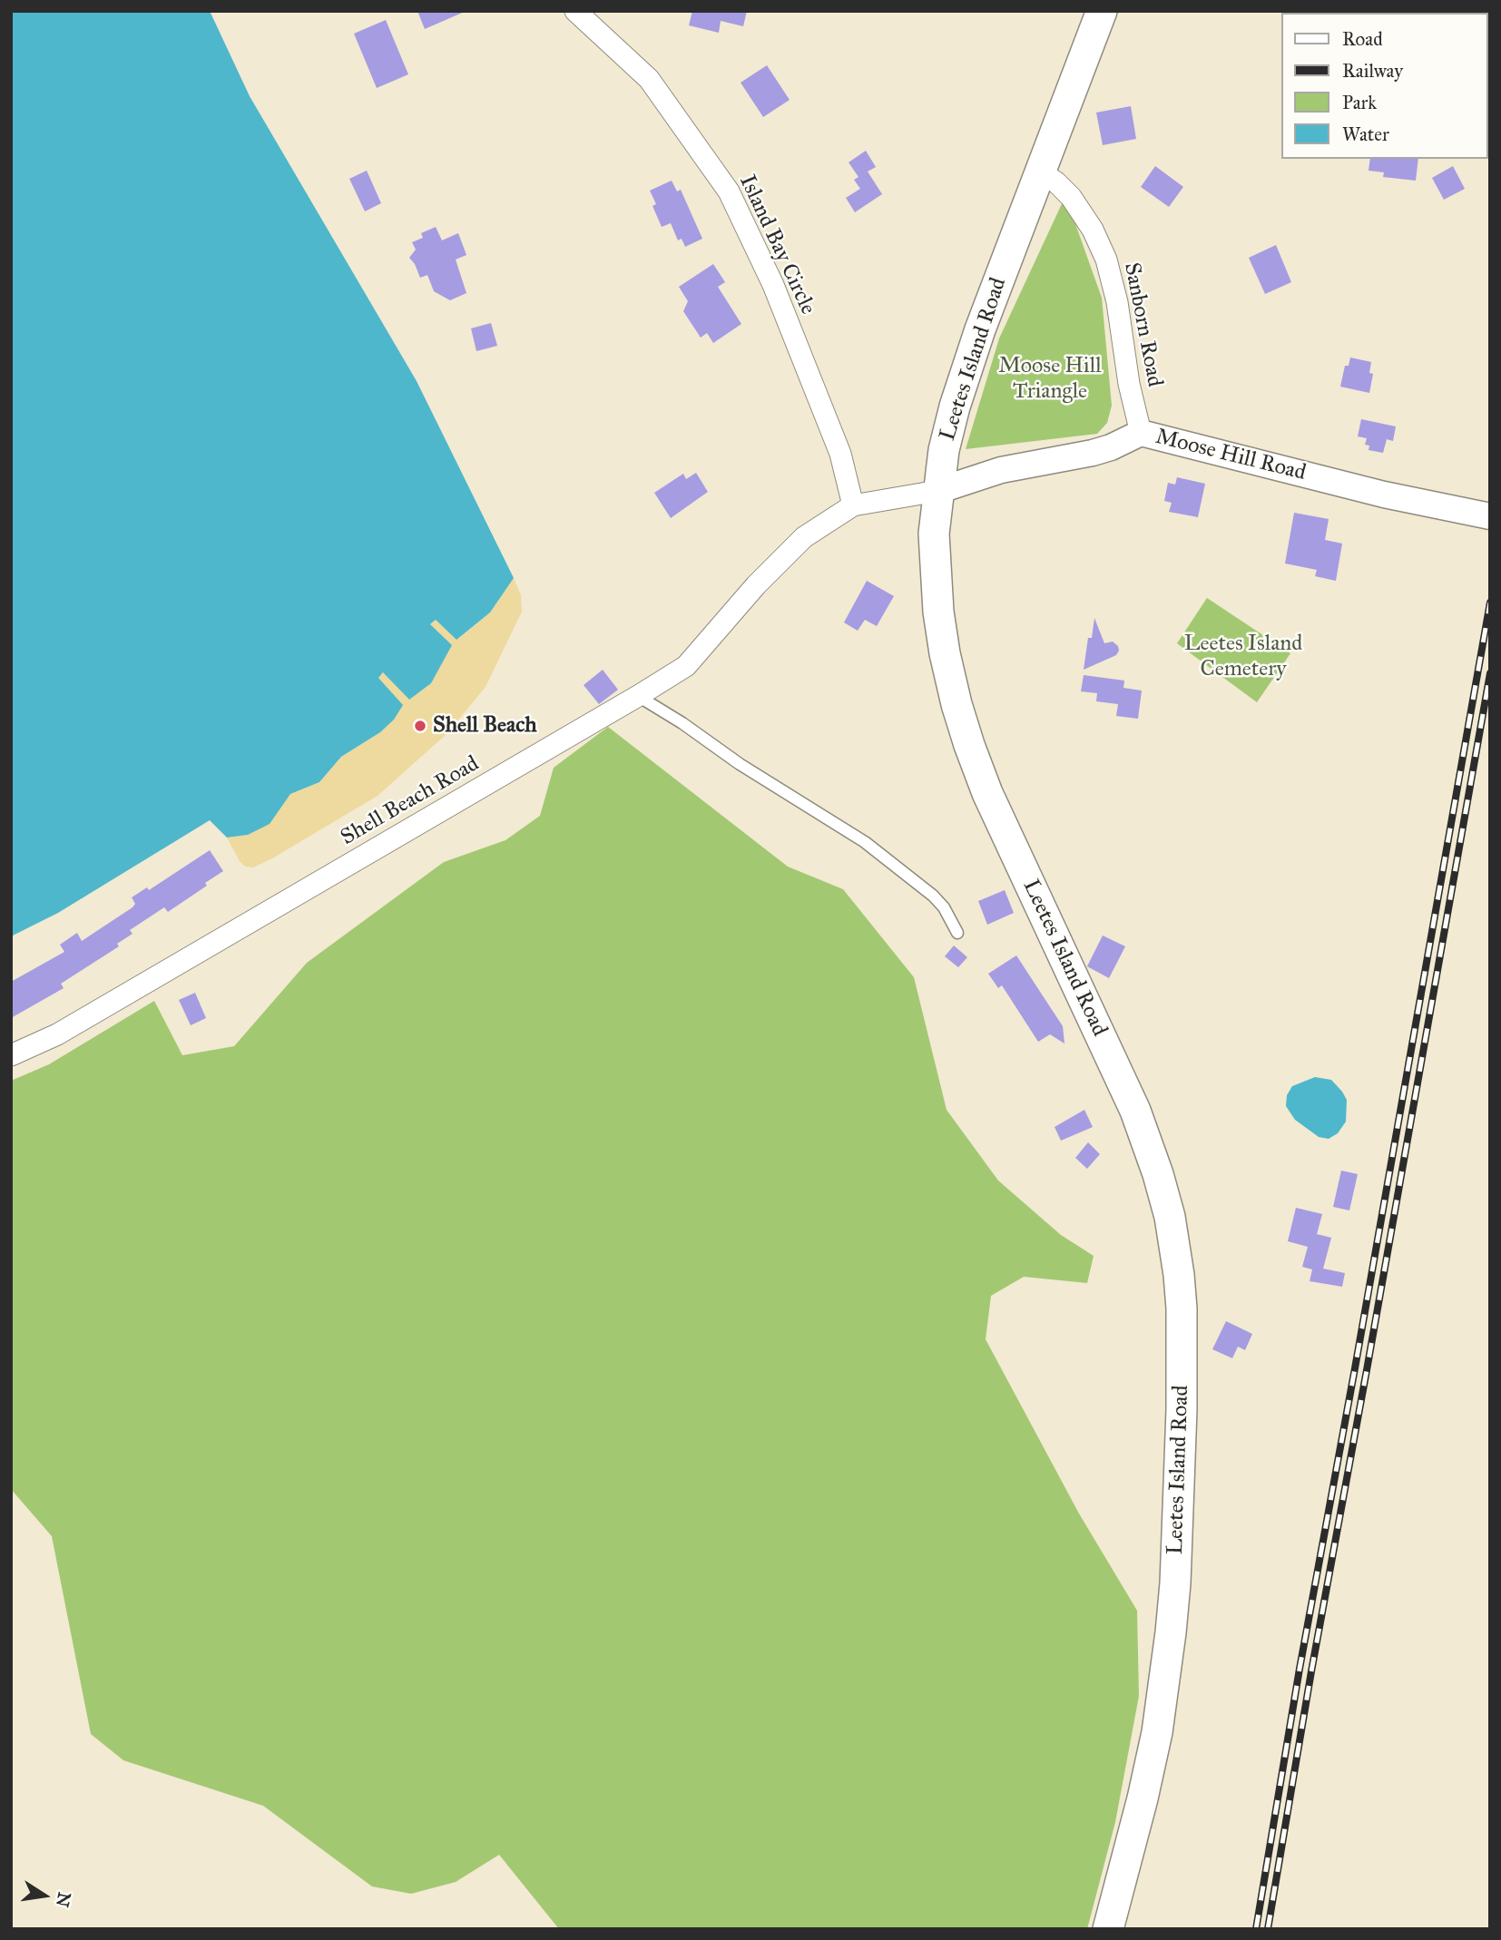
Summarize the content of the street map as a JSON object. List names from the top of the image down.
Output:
{
  "streets": {
    "main road": ["Leetes Island Road"],
    "street": [
      "Island Bay Circle",
      "Sanborn Road",
      "Moose Hill Road",
      "Shell Beach Road"
    ]
  },
  "crossings": [
    ["Island Bay Circle", "Shell Beach Road"],
    ["Sanborn Road", "Leetes Island Road"],
    ["Sanborn Road", "Moose Hill Road"],
    ["Leetes Island Road", "Moose Hill Road"],
    ["Leetes Island Road", "Shell Beach Road"],
    ["Moose Hill Road", "Shell Beach Road"]
  ],
  "parks": ["Moose Hill Triangle", "Leetes Island Cemetery"],
  "places": ["Shell Beach"],
  "legend": [
    "Road",
    "Railway",
    "Park",
    "Water"
  ],
  "north": "right"
}
